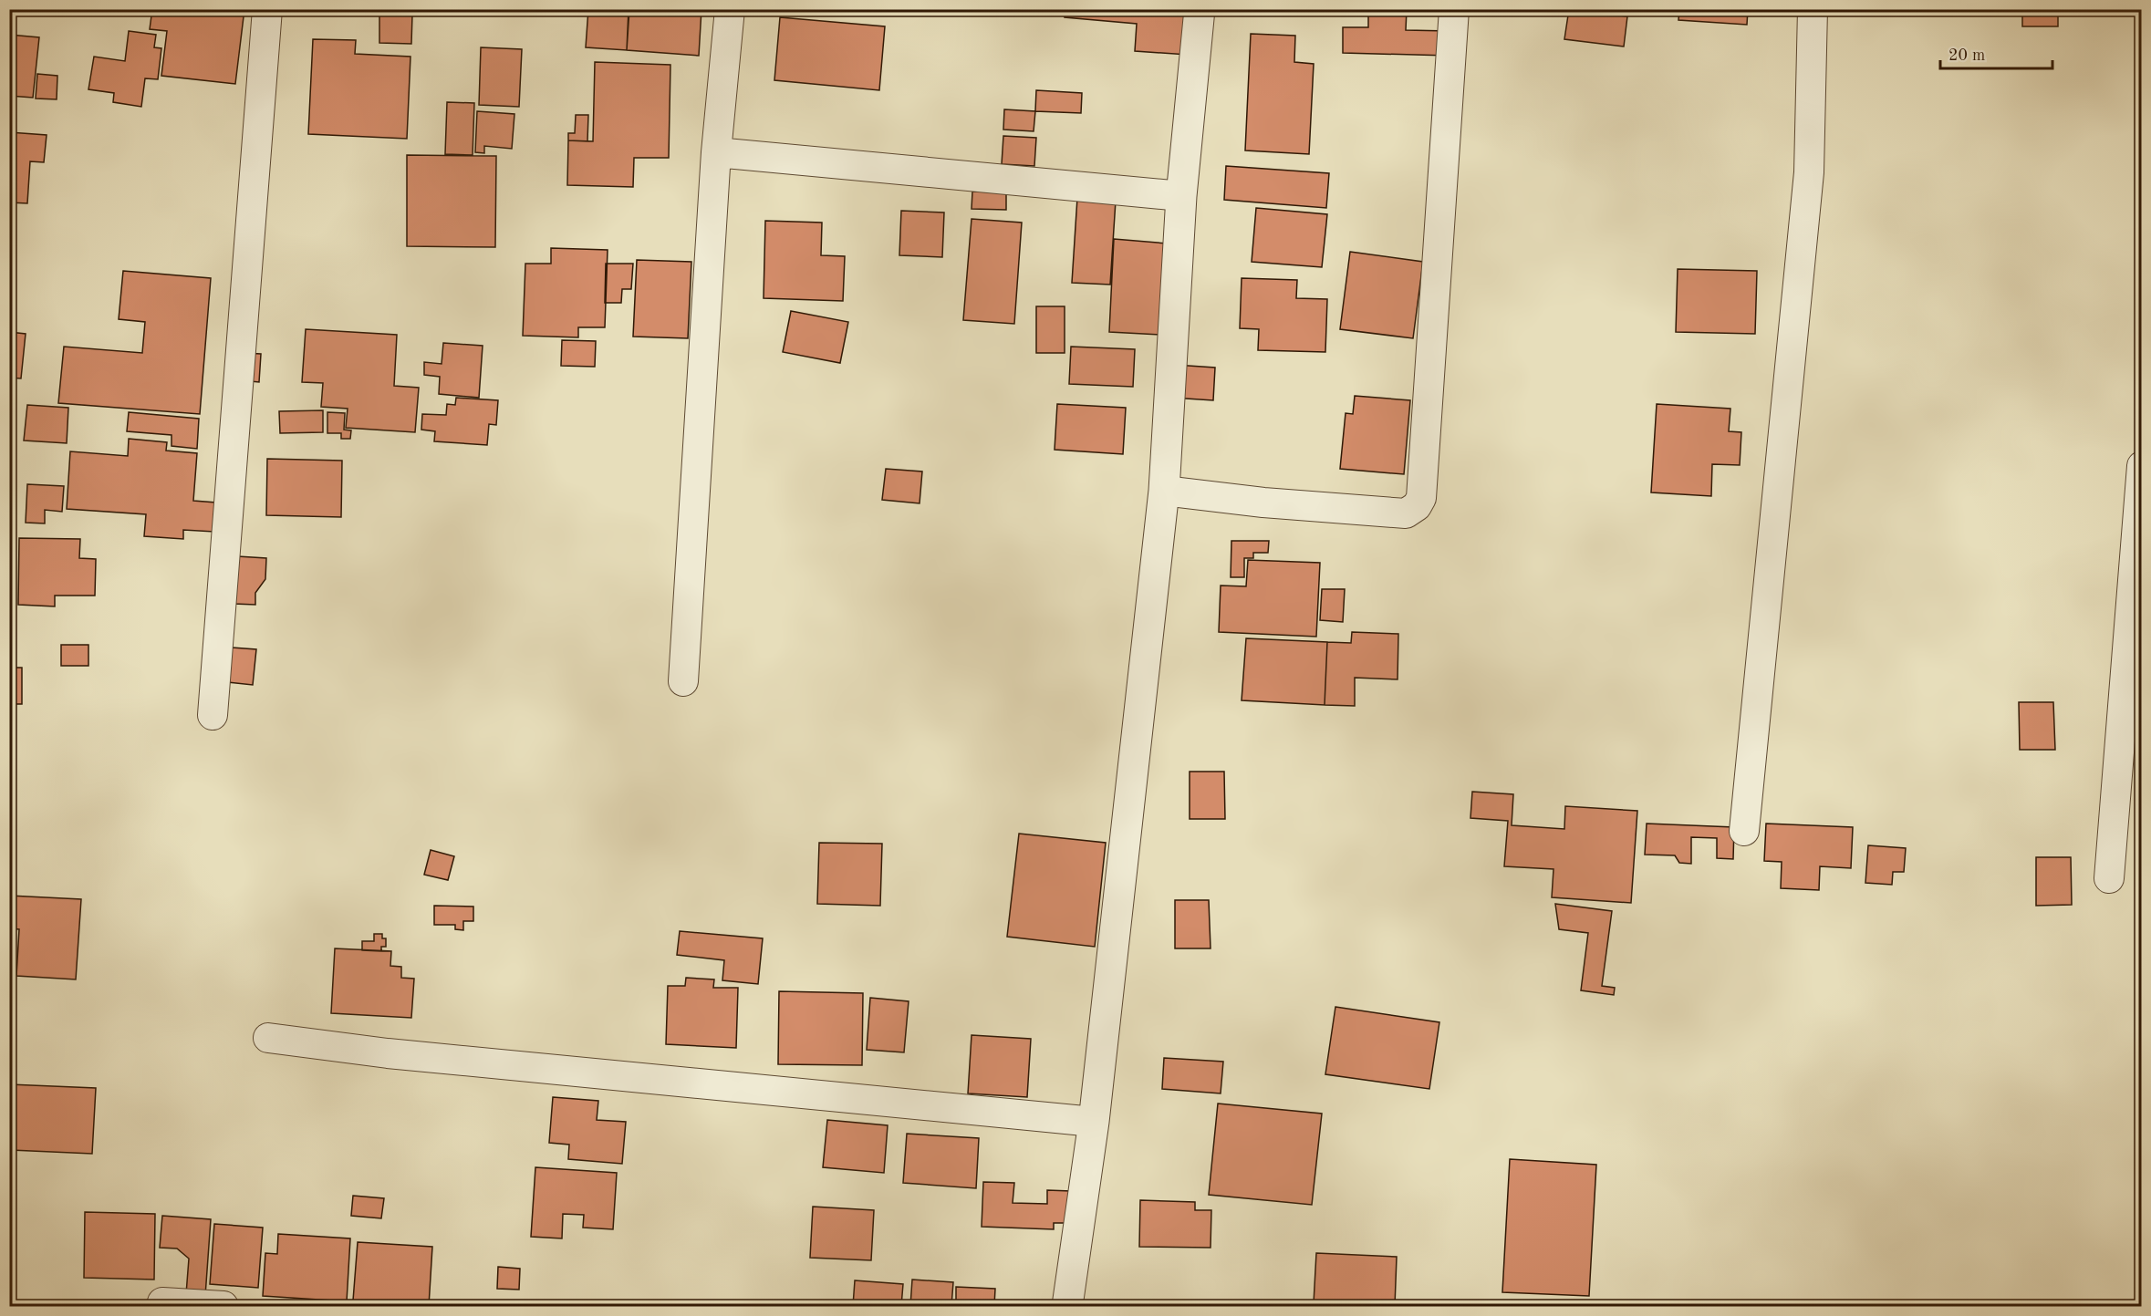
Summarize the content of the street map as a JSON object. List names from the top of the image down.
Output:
{
  "scale_bar": "20 m"
}
